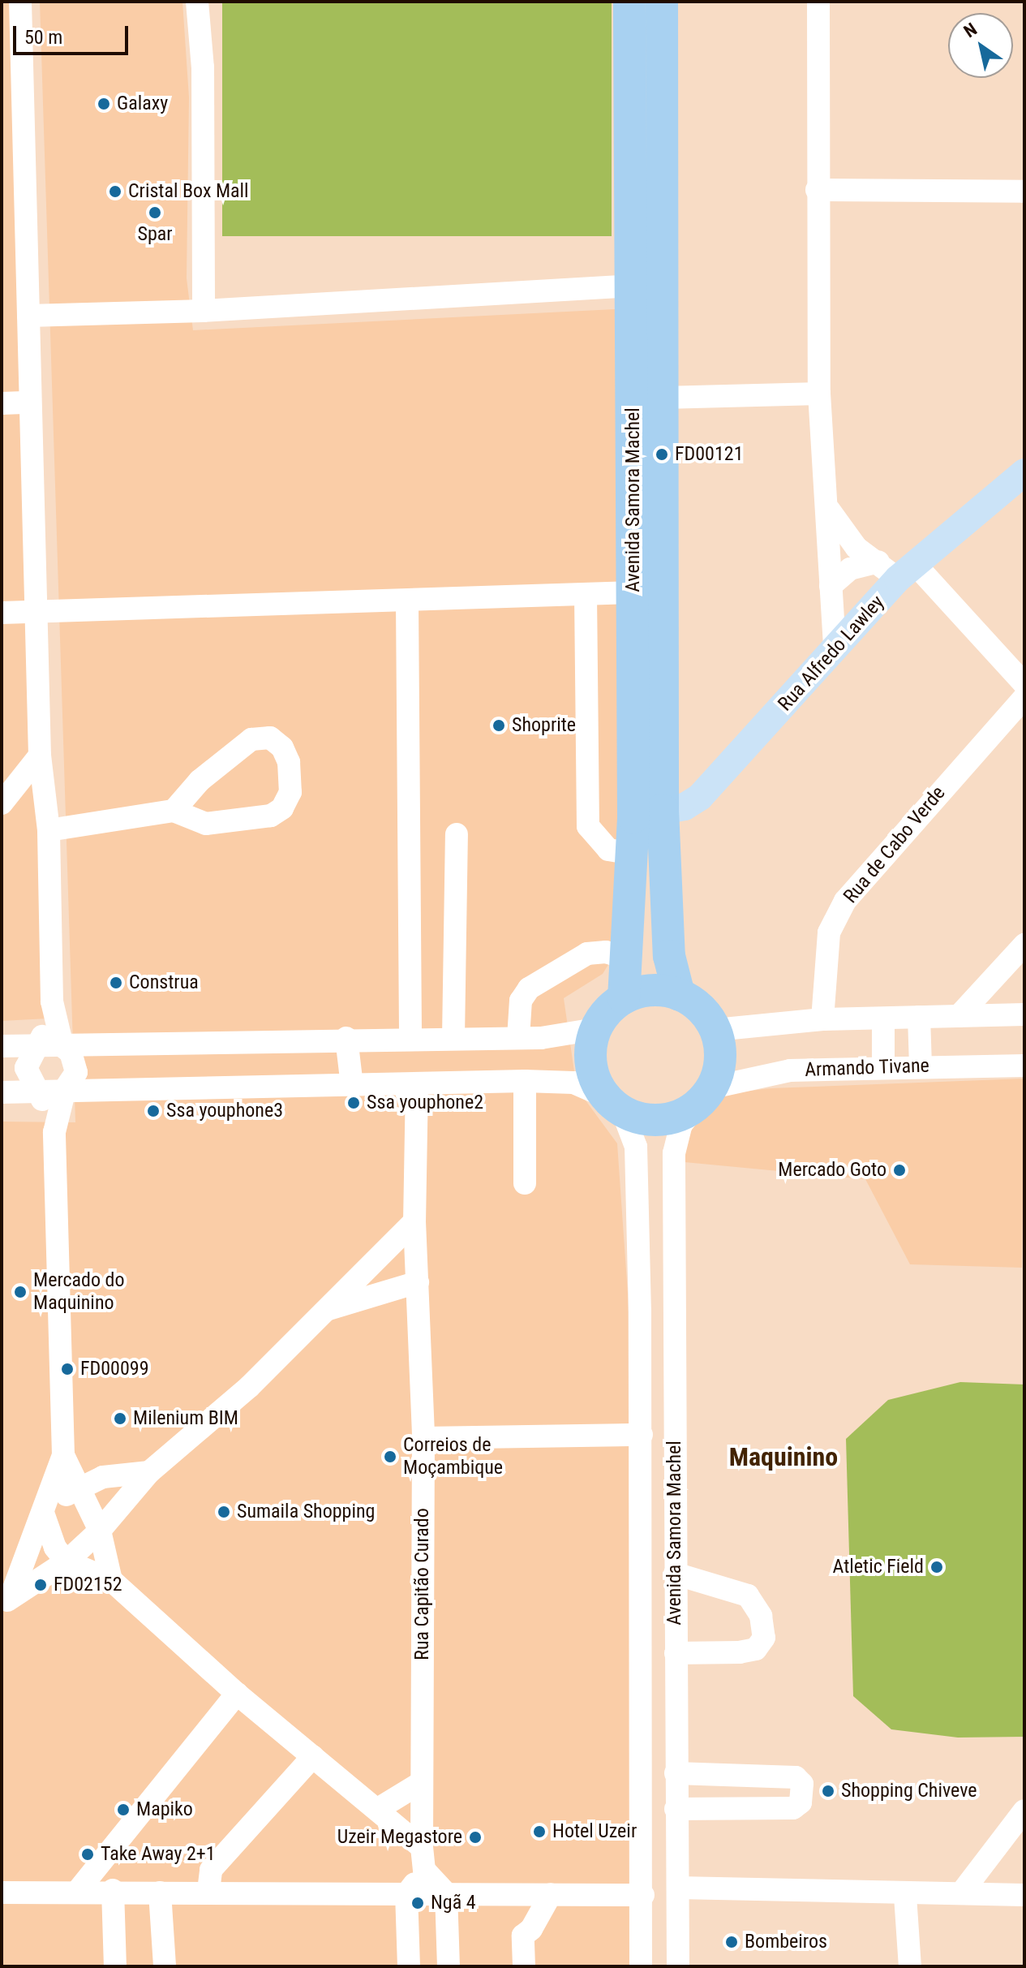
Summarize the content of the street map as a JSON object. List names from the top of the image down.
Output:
{
  "streets": {
    "highway": ["Avenida Samora Machel"],
    "main road": ["Rua Alfredo Lawley"],
    "street": ["Rua de Cabo Verde", "Armando Tivane", "Rua Capitão Curado"]
  },
  "crossings": [
    ["Avenida Samora Machel", "Rua Alfredo Lawley"],
    ["Avenida Samora Machel", "Armando Tivane"]
  ],
  "districts": ["Maquinino"],
  "places": [
    "Galaxy",
    "Cristal Box Mall",
    "Spar",
    "FD00121",
    "Shoprite",
    "Construa",
    "Ssa youphone2",
    "Ssa youphone3",
    "Mercado Goto",
    "Mercado do Maquinino",
    "FD00099",
    "Milenium BIM",
    "Correios de Moçambique",
    "Sumaila Shopping",
    "Atletic Field",
    "FD02152",
    "Shopping Chiveve",
    "Mapiko",
    "Hotel Uzeir",
    "Uzeir Megastore",
    "Take Away 2+1",
    "Ngã 4",
    "Bombeiros"
  ],
  "scale_bar": "50 m",
  "north": "top left"
}
